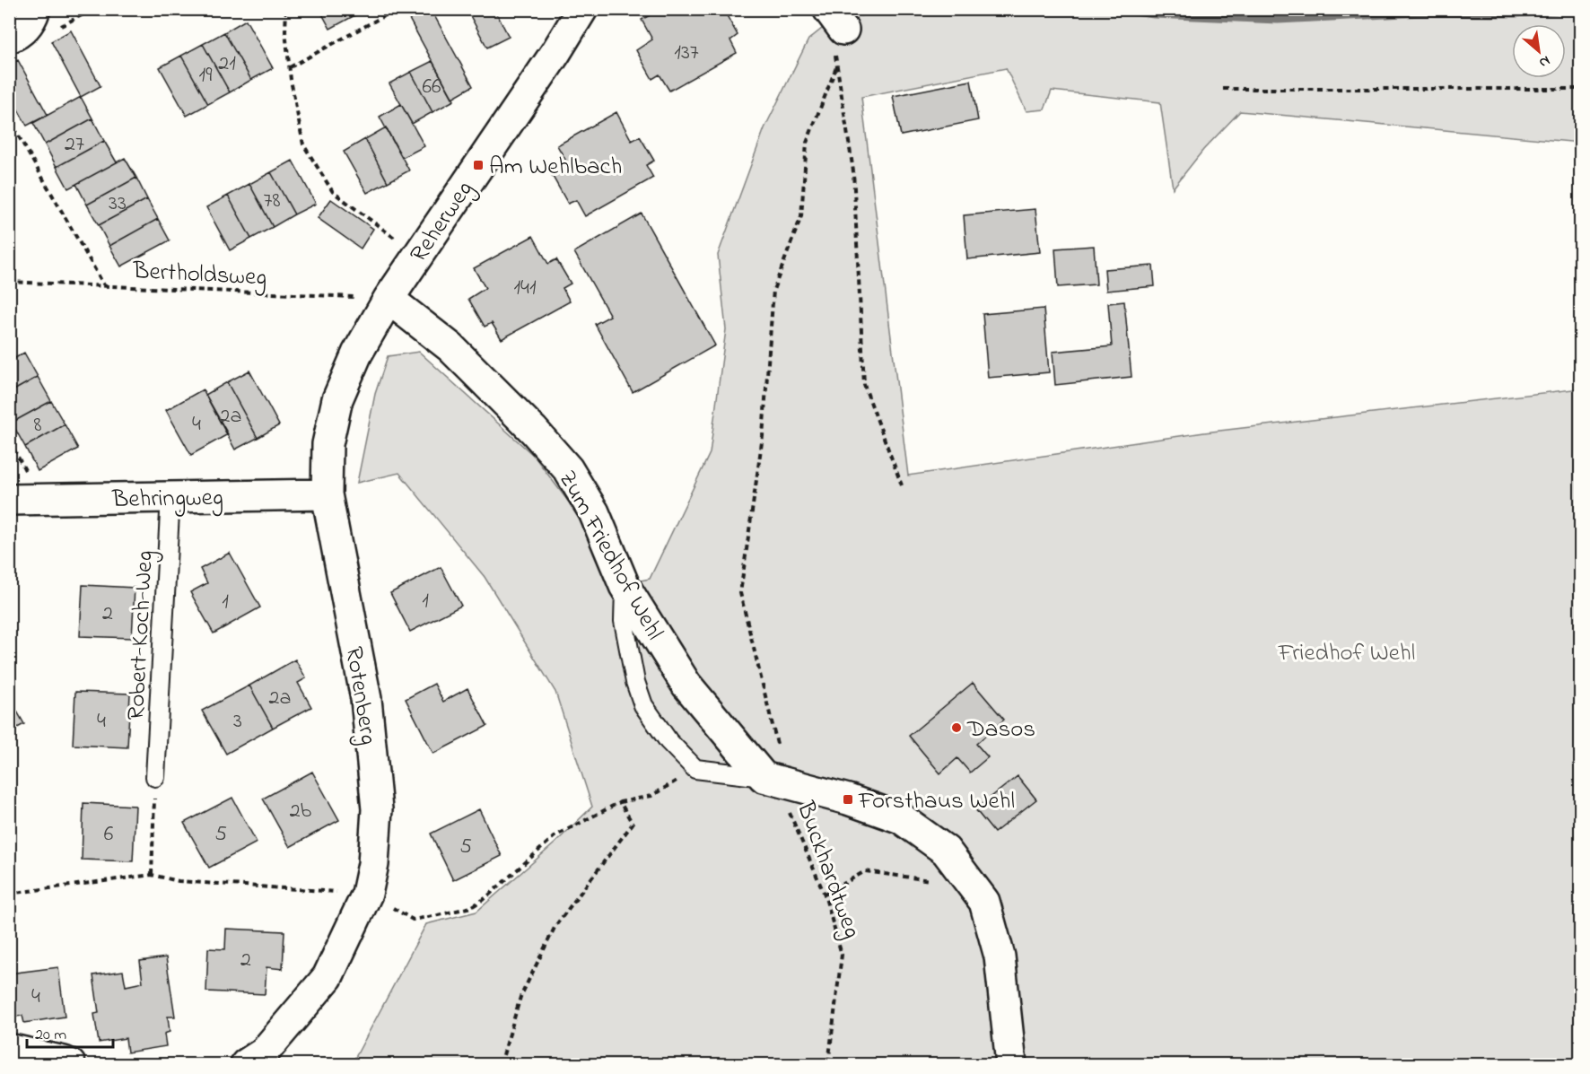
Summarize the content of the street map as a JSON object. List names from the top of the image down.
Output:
{
  "streets": {
    "street": [
      "Reherweg",
      "Behringweg",
      "Zum Friedhof Wehl",
      "Rotenberg"
    ],
    "lane": ["Robert-Koch-Weg"],
    "path": ["Bertholdsweg", "Buckhardtweg"]
  },
  "crossings": [
    ["Reherweg", "Bertholdsweg"],
    ["Reherweg", "Zum Friedhof Wehl"],
    ["Reherweg", "Rotenberg"],
    ["Bertholdsweg", "Zum Friedhof Wehl"],
    ["Bertholdsweg", "Rotenberg"],
    ["Behringweg", "Robert-Koch-Weg"],
    ["Behringweg", "Rotenberg"],
    ["Zum Friedhof Wehl", "Rotenberg"],
    ["Zum Friedhof Wehl", "Buckhardtweg"]
  ],
  "parks": ["Friedhof Wehl"],
  "places": {
    "transit": ["Am Wehlbach", "Forsthaus Wehl"],
    "other": ["Dasos"]
  },
  "house_numbers": [
    "137",
    "21",
    "19",
    "66",
    "27",
    "78",
    "33",
    "141",
    "2a",
    "4",
    "8",
    "1",
    "1",
    "2",
    "2a",
    "4",
    "3",
    "2b",
    "6",
    "5",
    "5",
    "2",
    "4"
  ],
  "scale_bar": "20 m",
  "north": "bottom right"
}
